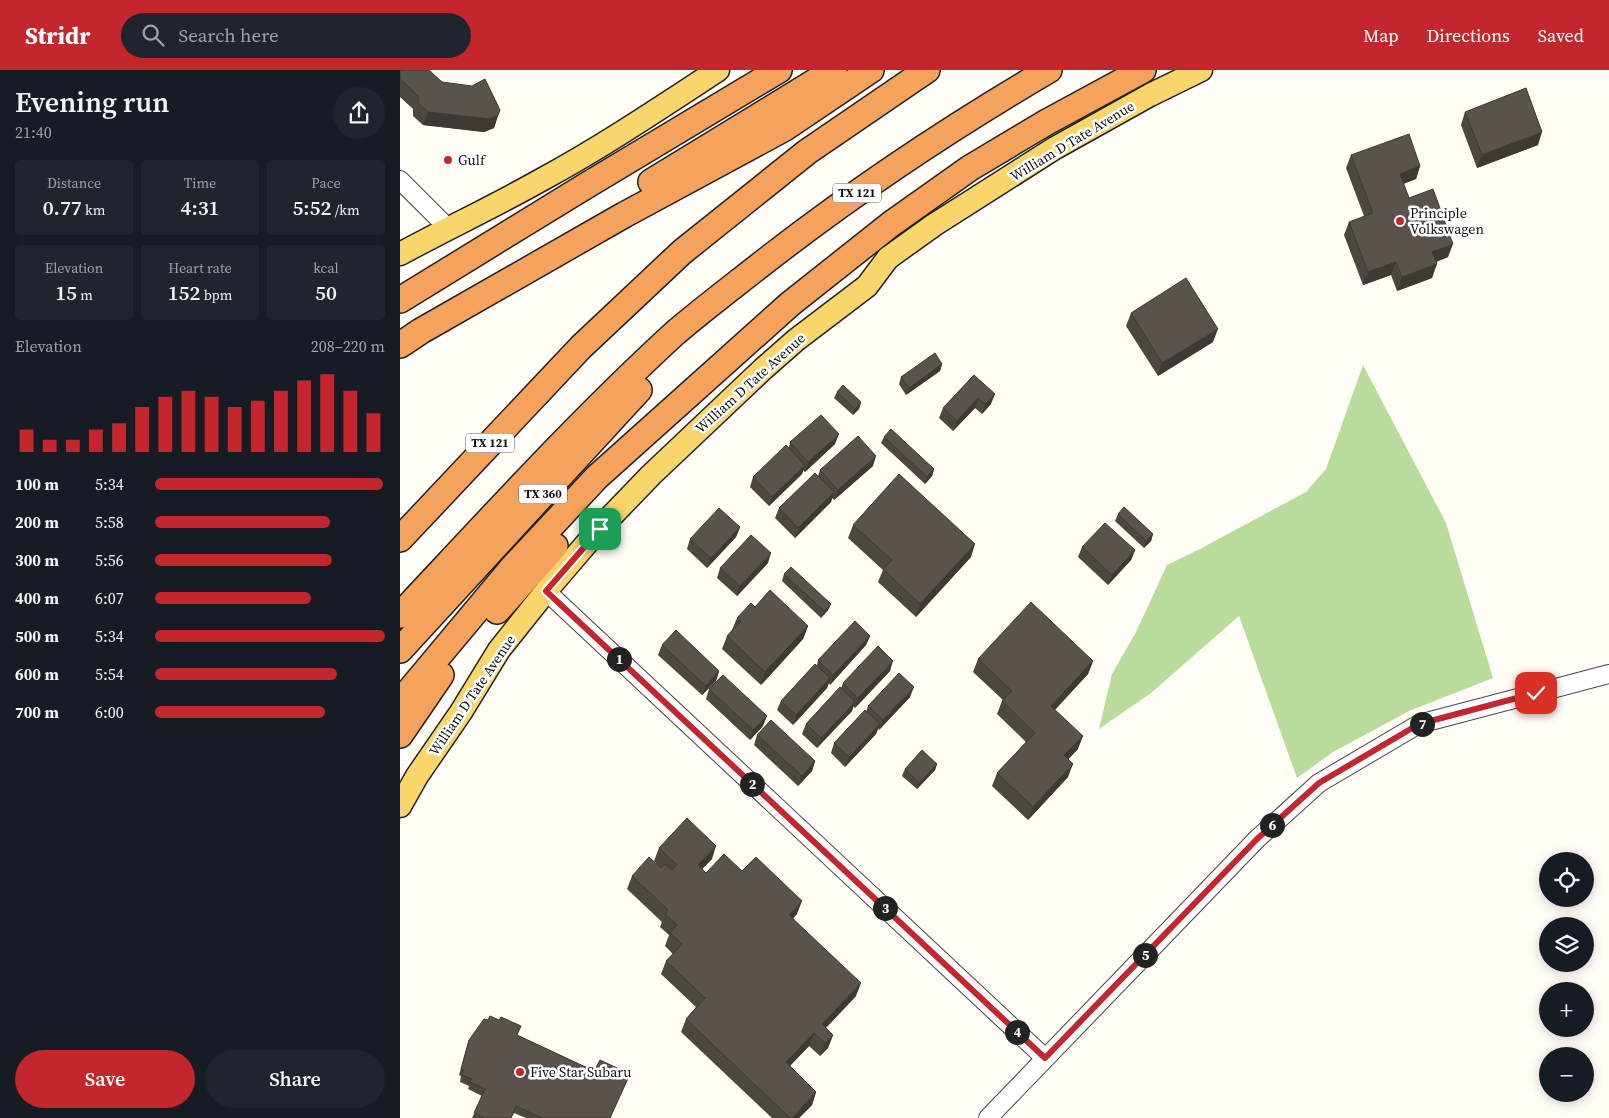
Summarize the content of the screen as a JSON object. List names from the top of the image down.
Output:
{
  "streets": {
    "highway": ["TX 121", "TX 360"],
    "main road": ["William D Tate Avenue"]
  },
  "crossings": [
    ["TX 121", "TX 360"]
  ],
  "places": ["Gulf", "Principle Volkswagen", "Five Star Subaru"],
  "page": {
    "header": "Stridr",
    "search": "Search here",
    "nav": ["Map", "Directions", "Saved"],
    "heading": ["Evening run", "21:40"],
    "stats": [
      ["Distance", "0.77 km"],
      ["Time", "4:31"],
      ["Pace", "5:52 /km"],
      ["Elevation", "15 m"],
      ["Heart rate", "152 bpm"],
      ["kcal", "50"]
    ],
    "chart": ["Elevation", "208–220 m"],
    "list": [
      {
        "name": "100 m",
        "note": "5:34"
      },
      {
        "name": "200 m",
        "note": "5:58"
      },
      {
        "name": "300 m",
        "note": "5:56"
      },
      {
        "name": "400 m",
        "note": "6:07"
      },
      {
        "name": "500 m",
        "note": "5:34"
      },
      {
        "name": "600 m",
        "note": "5:54"
      },
      {
        "name": "700 m",
        "note": "6:00"
      }
    ],
    "pins": [
      "1",
      "7",
      "2",
      "6",
      "3",
      "5",
      "4"
    ],
    "map_buttons": ["+", "−"],
    "buttons": ["Save", "Share"]
  }
}
